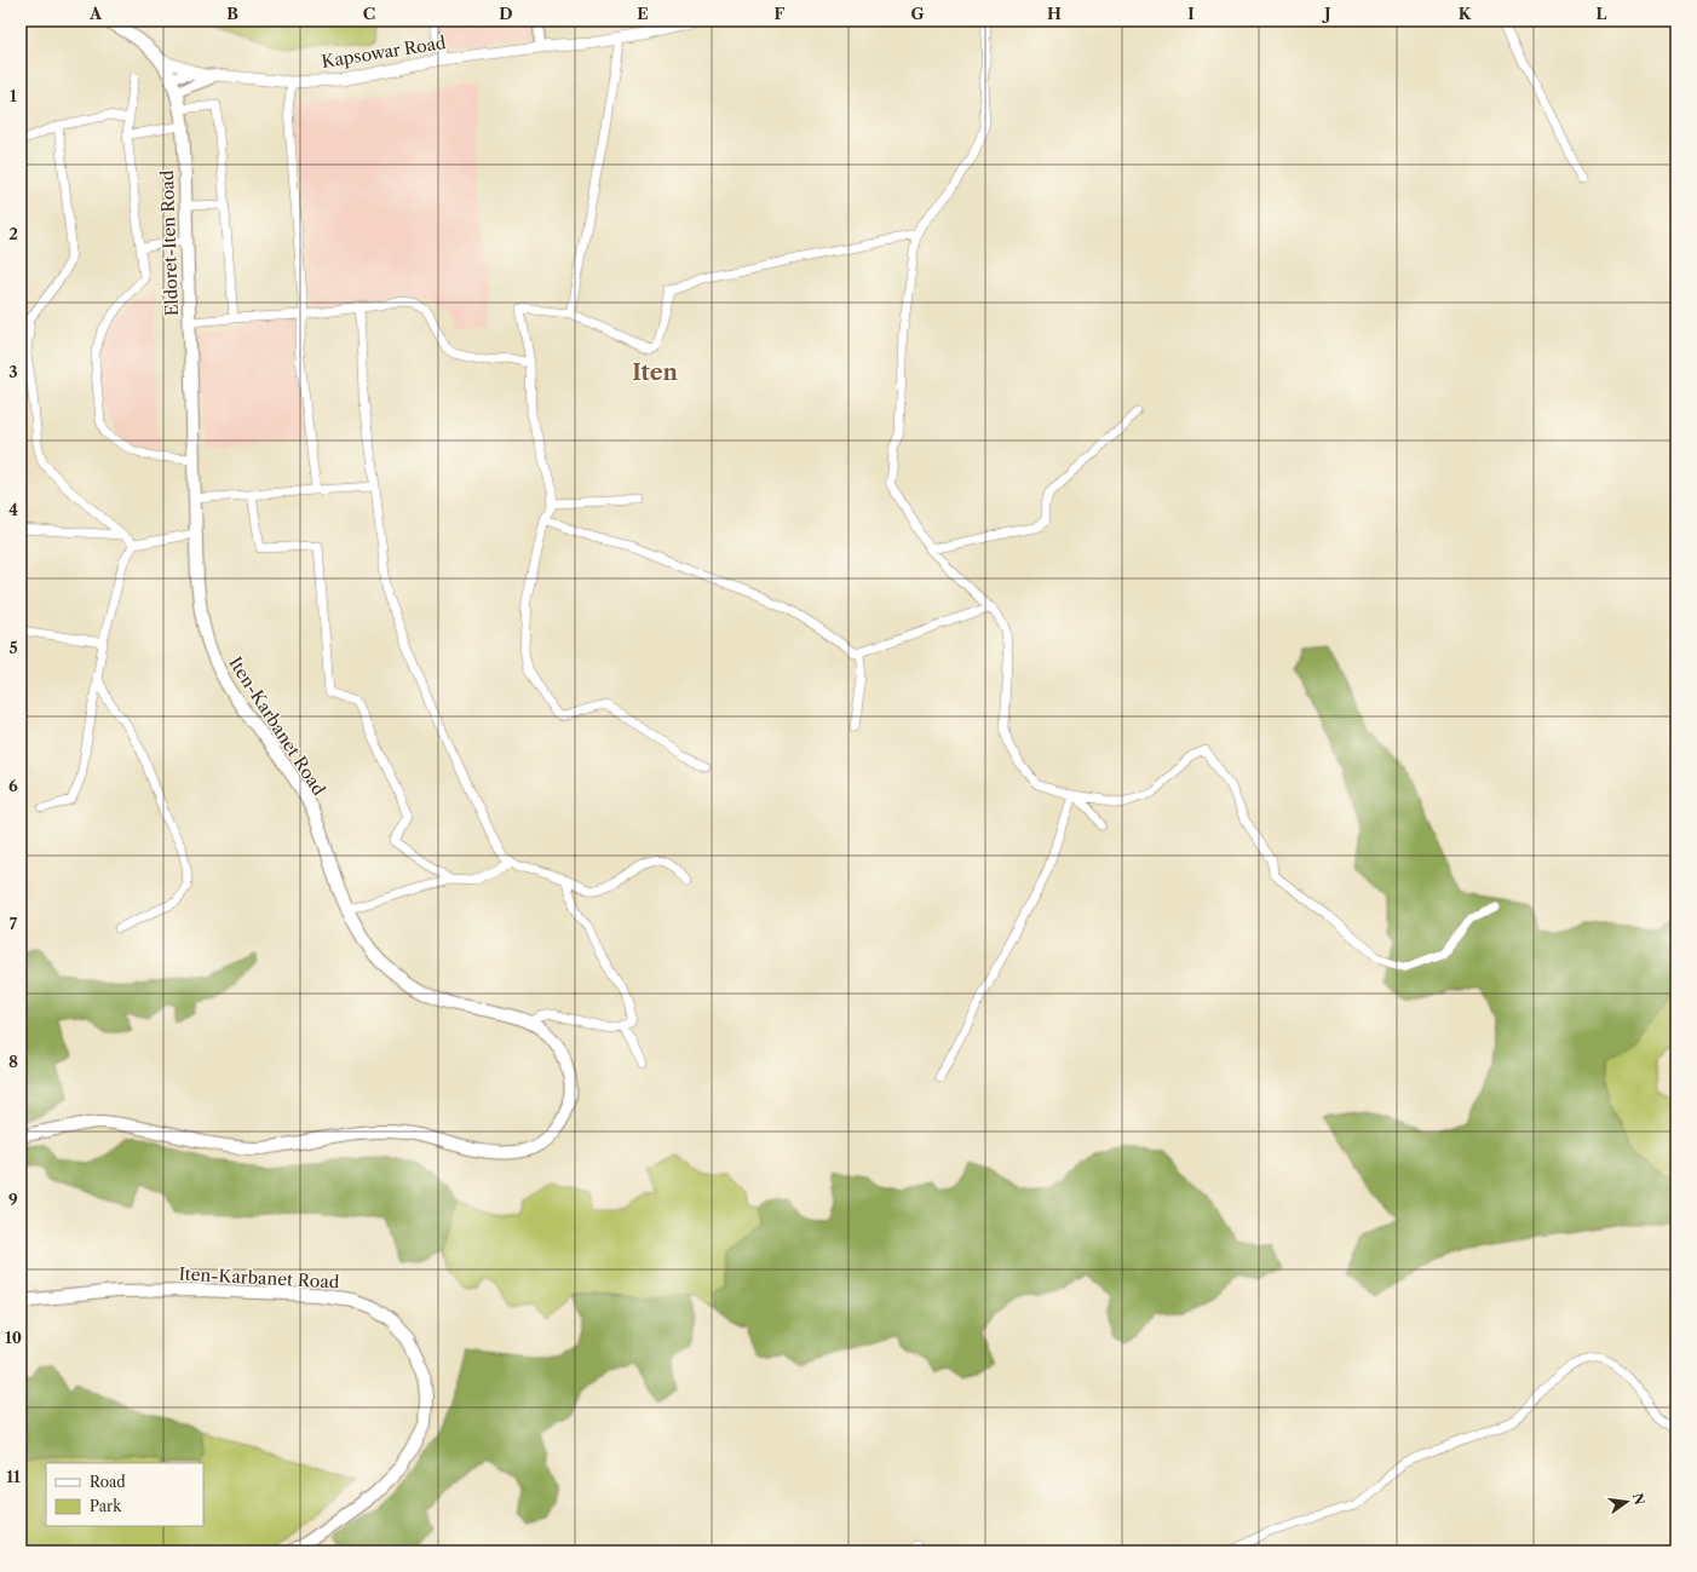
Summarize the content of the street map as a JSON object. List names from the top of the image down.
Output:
{
  "streets": {
    "main road": ["Kapsowar Road", "Eldoret-Iten Road", "Iten-Karbanet Road"]
  },
  "crossings": [
    ["Kapsowar Road", "Eldoret-Iten Road"],
    ["Eldoret-Iten Road", "Iten-Karbanet Road"]
  ],
  "districts": ["Iten"],
  "legend": ["Road", "Park"],
  "north": "right",
  "grid": {
    "columns": [
      "A",
      "B",
      "C",
      "D",
      "E",
      "F",
      "G",
      "H",
      "I",
      "J",
      "K",
      "L"
    ],
    "rows": [
      "1",
      "2",
      "3",
      "4",
      "5",
      "6",
      "7",
      "8",
      "9",
      "10",
      "11"
    ]
  }
}
